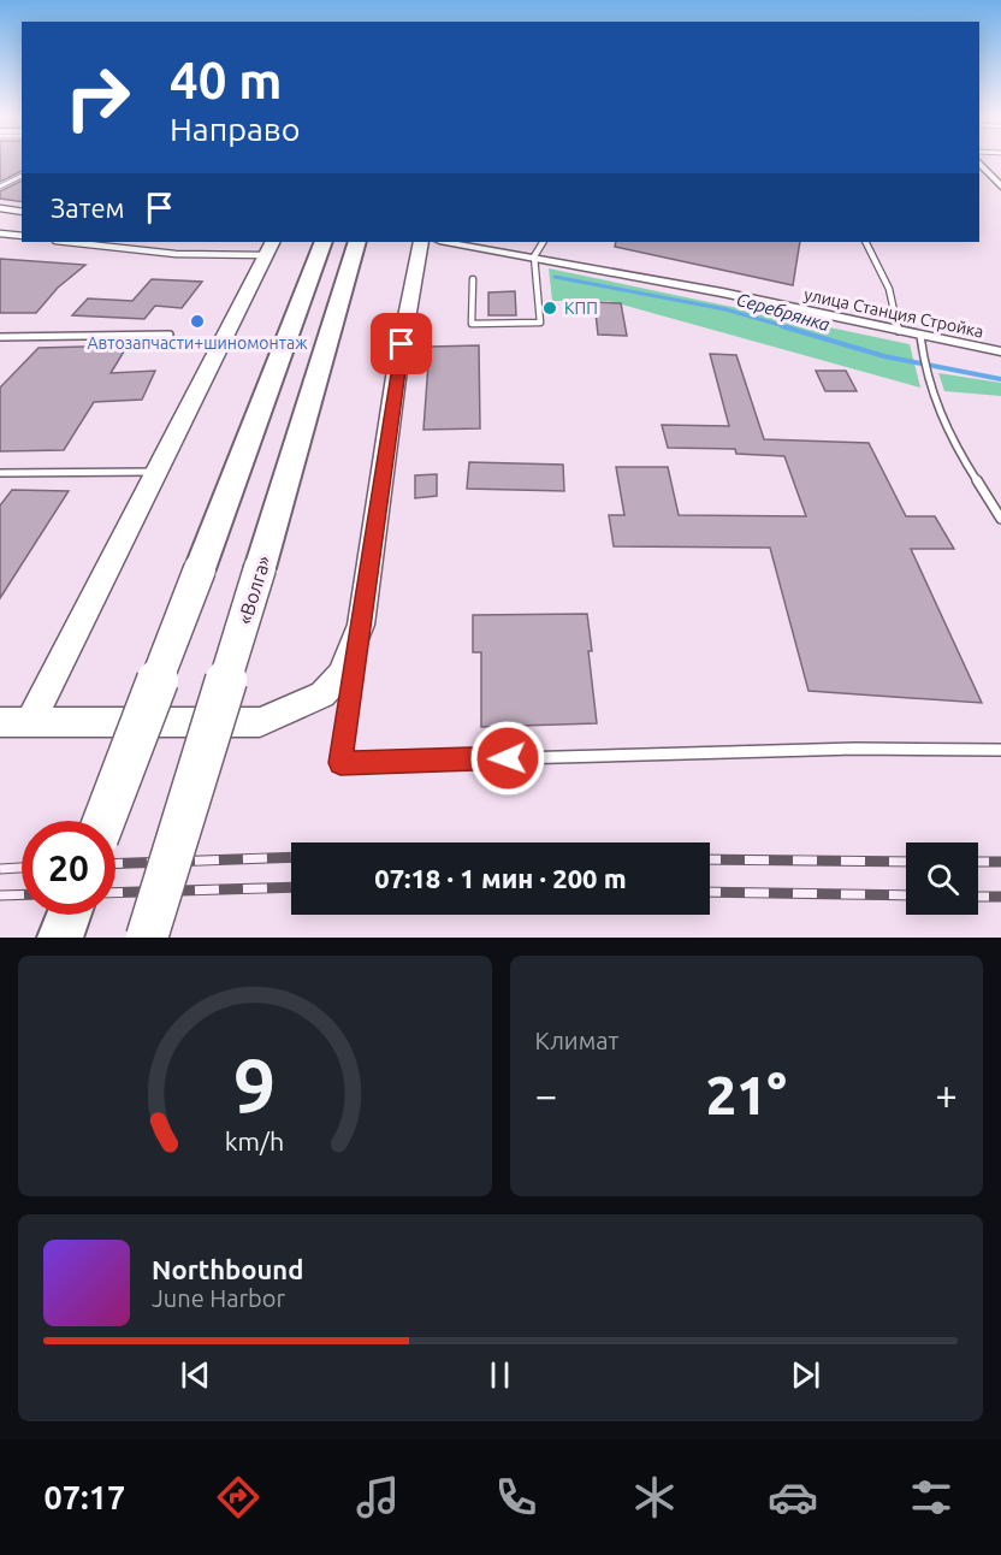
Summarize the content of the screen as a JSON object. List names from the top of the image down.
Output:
{
  "streets": {
    "highway": ["«Волга»"],
    "street": ["улица Станция Стройка"]
  },
  "water": ["Серебрянка"],
  "places": ["КПП", "Автозапчасти+шиномонтаж"],
  "page": {
    "turn": ["40 m", "Направо"],
    "then": "Затем",
    "limit": "20",
    "trip": "07:18 · 1 мин · 200 m",
    "tile": "Климат",
    "heat": ["−", "21°", "+"],
    "song": ["Northbound", "June Harbor"],
    "tabs": "07:17",
    "gauge": ["9", "km/h"]
  }
}
